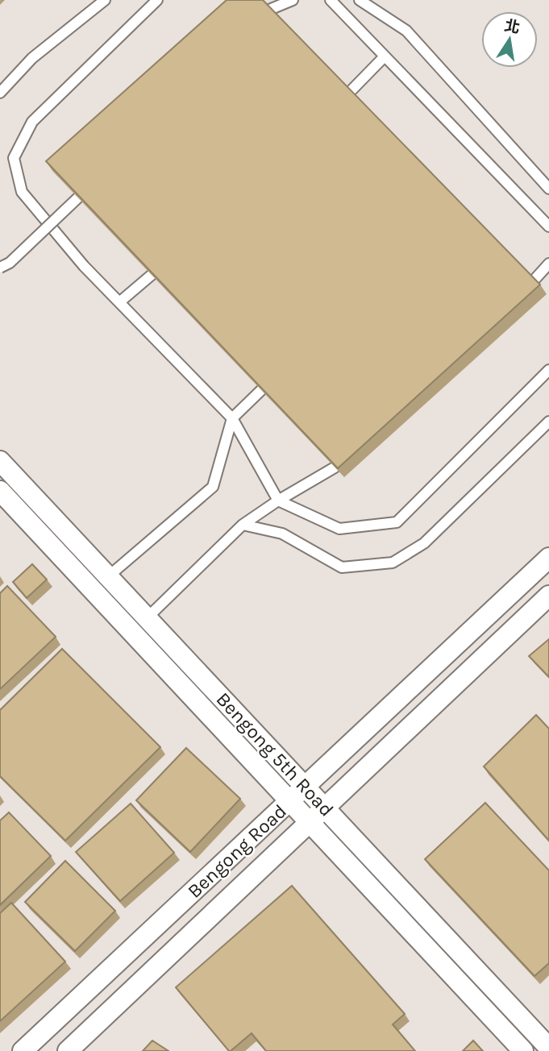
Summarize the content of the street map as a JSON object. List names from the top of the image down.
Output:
{
  "streets": {
    "street": ["Bengong 5th Road", "Bengong Road"]
  },
  "crossings": [
    ["Bengong 5th Road", "Bengong Road"]
  ],
  "north": "top"
}
